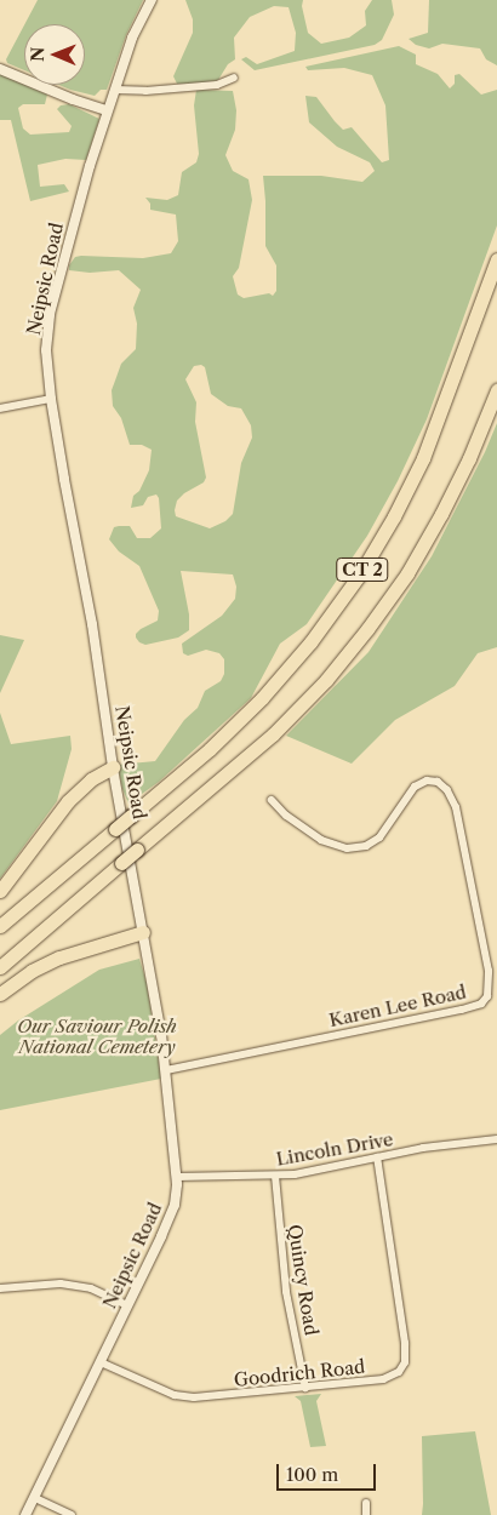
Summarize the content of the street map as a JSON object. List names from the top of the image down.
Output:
{
  "streets": {
    "highway": ["CT 2"],
    "street": [
      "Neipsic Road",
      "Karen Lee Road",
      "Lincoln Drive",
      "Quincy Road",
      "Goodrich Road"
    ]
  },
  "crossings": [
    ["Neipsic Road", "Karen Lee Road"],
    ["Neipsic Road", "Lincoln Drive"],
    ["Neipsic Road", "Goodrich Road"],
    ["Lincoln Drive", "Quincy Road"],
    ["Lincoln Drive", "Goodrich Road"],
    ["Quincy Road", "Goodrich Road"]
  ],
  "parks": ["Our Saviour Polish National Cemetery"],
  "scale_bar": "100 m",
  "north": "left"
}
